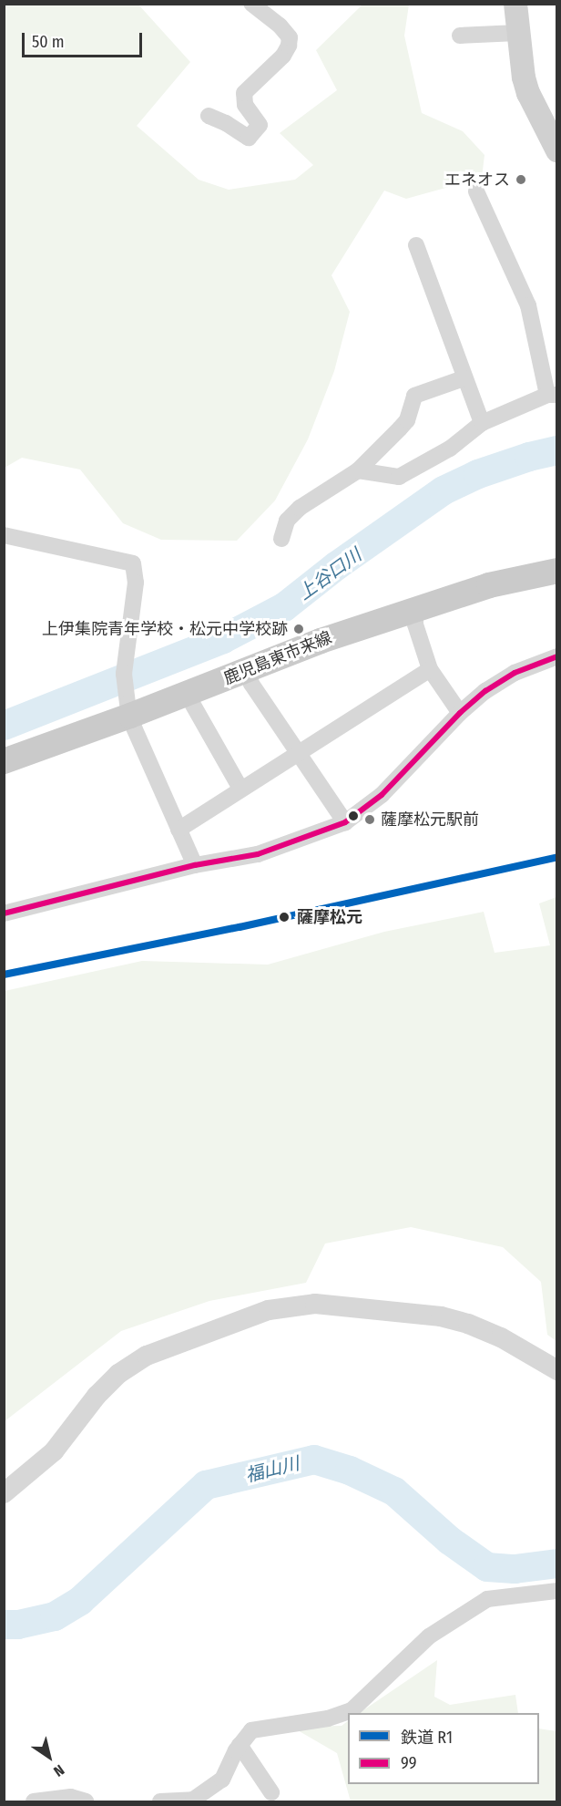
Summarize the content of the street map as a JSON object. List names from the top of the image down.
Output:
{
  "streets": {
    "main road": ["鹿児島東市来線"]
  },
  "water": ["上谷口川", "福山川"],
  "places": [
    "エネオス",
    "上伊集院青年学校・松元中学校跡",
    "薩摩松元駅前",
    "薩摩松元"
  ],
  "lines": ["transit line 99", "rail line R1"],
  "legend": ["鉄道 R1", "99"],
  "scale_bar": "50 m",
  "north": "bottom right"
}
